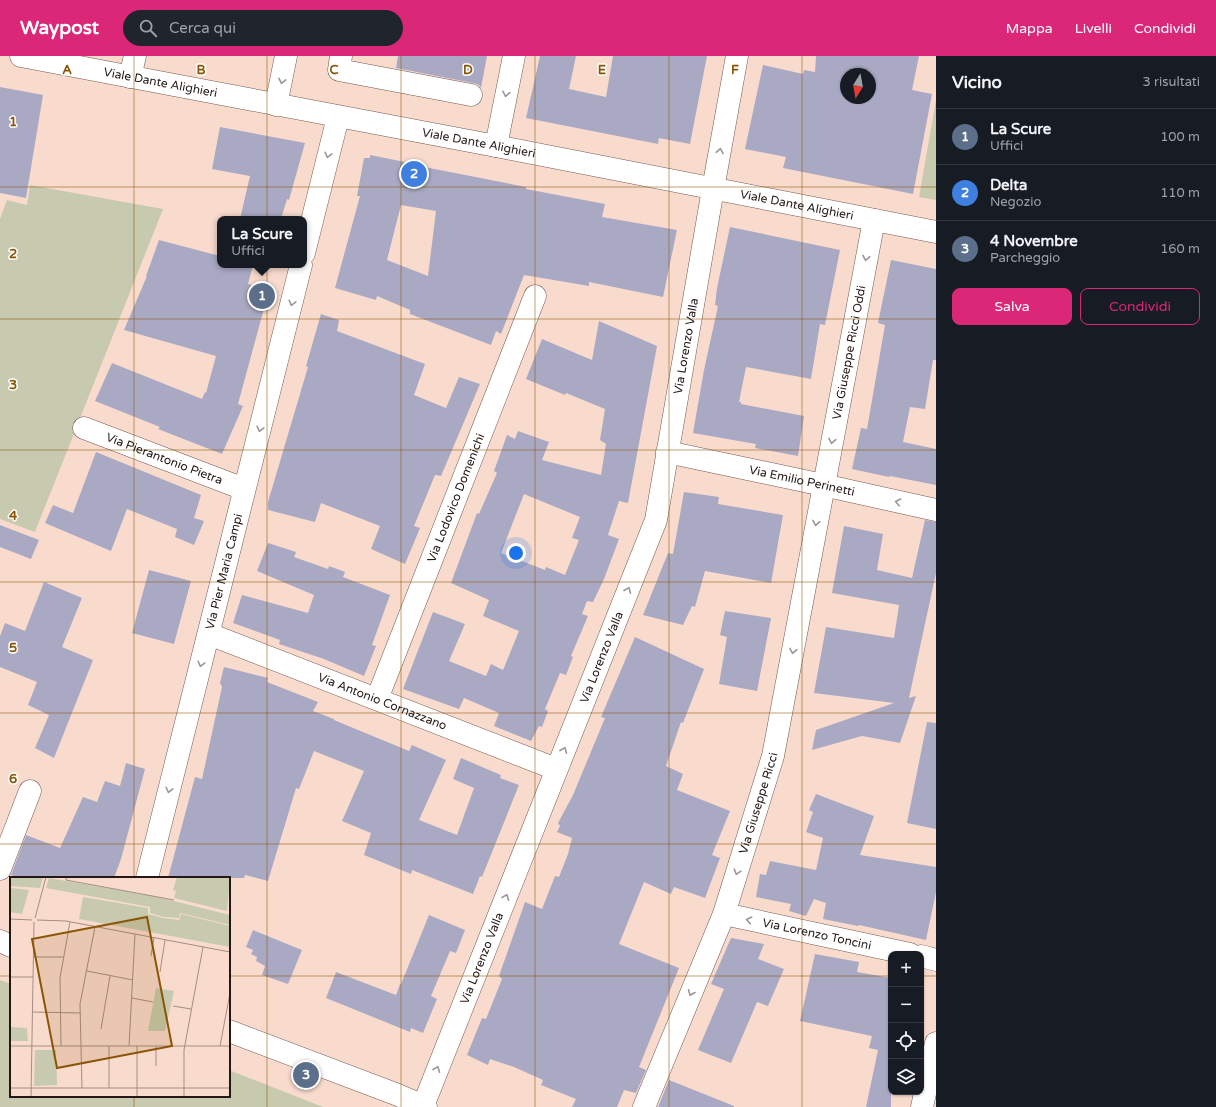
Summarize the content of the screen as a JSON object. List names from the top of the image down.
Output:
{
  "streets": {
    "street": [
      "Viale Dante Alighieri",
      "Via Lorenzo Valla",
      "Via Giuseppe Ricci Oddi",
      "Via Pierantonio Pietra",
      "Via Emilio Perinetti",
      "Via Lodovico Domenichi",
      "Via Pier Maria Campi",
      "Via Antonio Cornazzano",
      "Via Giuseppe Ricci",
      "Via Lorenzo Toncini"
    ]
  },
  "crossings": [
    ["Viale Dante Alighieri", "Via Lorenzo Valla"],
    ["Viale Dante Alighieri", "Via Giuseppe Ricci Oddi"],
    ["Via Lorenzo Valla", "Via Emilio Perinetti"],
    ["Via Lorenzo Valla", "Via Antonio Cornazzano"],
    ["Via Giuseppe Ricci Oddi", "Via Emilio Perinetti"],
    ["Via Giuseppe Ricci Oddi", "Via Giuseppe Ricci"],
    ["Via Pierantonio Pietra", "Via Pier Maria Campi"],
    ["Via Emilio Perinetti", "Via Giuseppe Ricci"],
    ["Via Lodovico Domenichi", "Via Antonio Cornazzano"],
    ["Via Pier Maria Campi", "Via Antonio Cornazzano"],
    ["Via Giuseppe Ricci", "Via Lorenzo Toncini"]
  ],
  "one_way": [
    "Via Lorenzo Valla",
    "Via Giuseppe Ricci Oddi",
    "Via Emilio Perinetti",
    "Via Pier Maria Campi",
    "Via Giuseppe Ricci",
    "Via Lorenzo Toncini"
  ],
  "north": "bottom",
  "page": {
    "header": "Waypost",
    "search": "Cerca qui",
    "nav": ["Mappa", "Livelli", "Condividi"],
    "heading": ["Vicino", "3 risultati"],
    "list": [
      {
        "mark": "1",
        "name": "La Scure",
        "note": "Uffici",
        "value": "100 m"
      },
      {
        "mark": "2",
        "name": "Delta",
        "note": "Negozio",
        "value": "110 m"
      },
      {
        "mark": "3",
        "name": "4 Novembre",
        "note": "Parcheggio",
        "value": "160 m"
      }
    ],
    "pins": ["2", "1", "3"],
    "popup": ["La Scure", "Uffici"],
    "buttons": ["Salva", "Condividi"],
    "map_buttons": ["+", "−"]
  },
  "grid": {
    "columns": [
      "A",
      "B",
      "C",
      "D",
      "E",
      "F"
    ],
    "rows": [
      "1",
      "2",
      "3",
      "4",
      "5",
      "6"
    ]
  }
}
